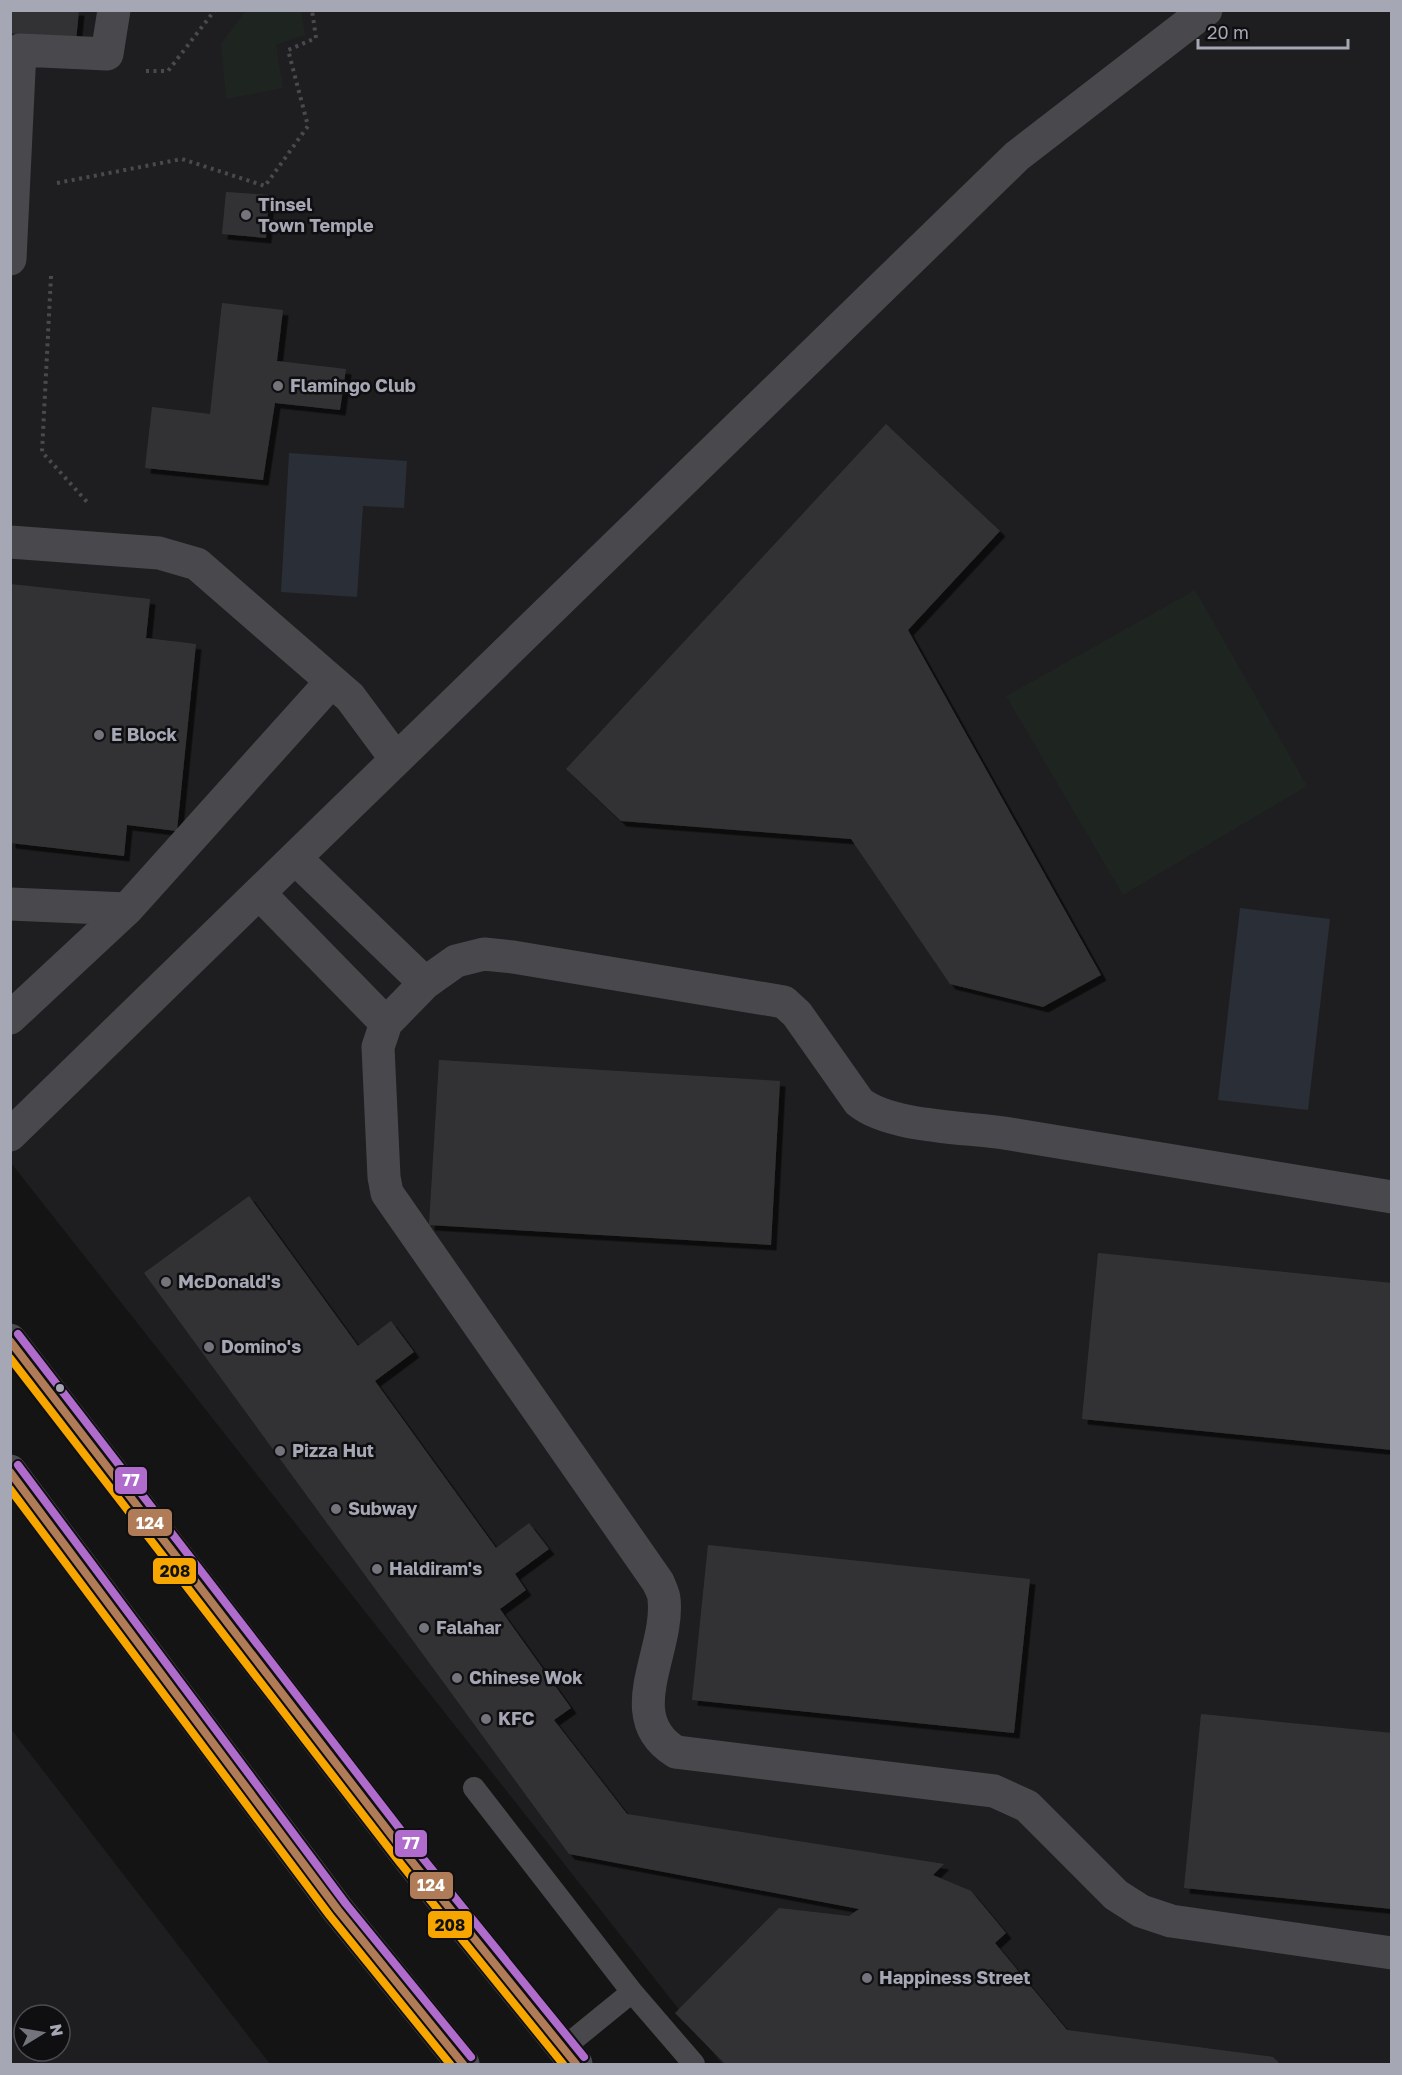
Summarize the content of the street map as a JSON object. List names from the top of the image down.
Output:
{
  "places": [
    "Tinsel Town Temple",
    "Flamingo Club",
    "E Block",
    "McDonald's",
    "Domino's",
    "Pizza Hut",
    "Subway",
    "Haldiram's",
    "Falahar",
    "Chinese Wok",
    "KFC",
    "Happiness Street"
  ],
  "lines": ["transit line 77", "transit line 124", "transit line 208"],
  "scale_bar": "20 m",
  "north": "right"
}
